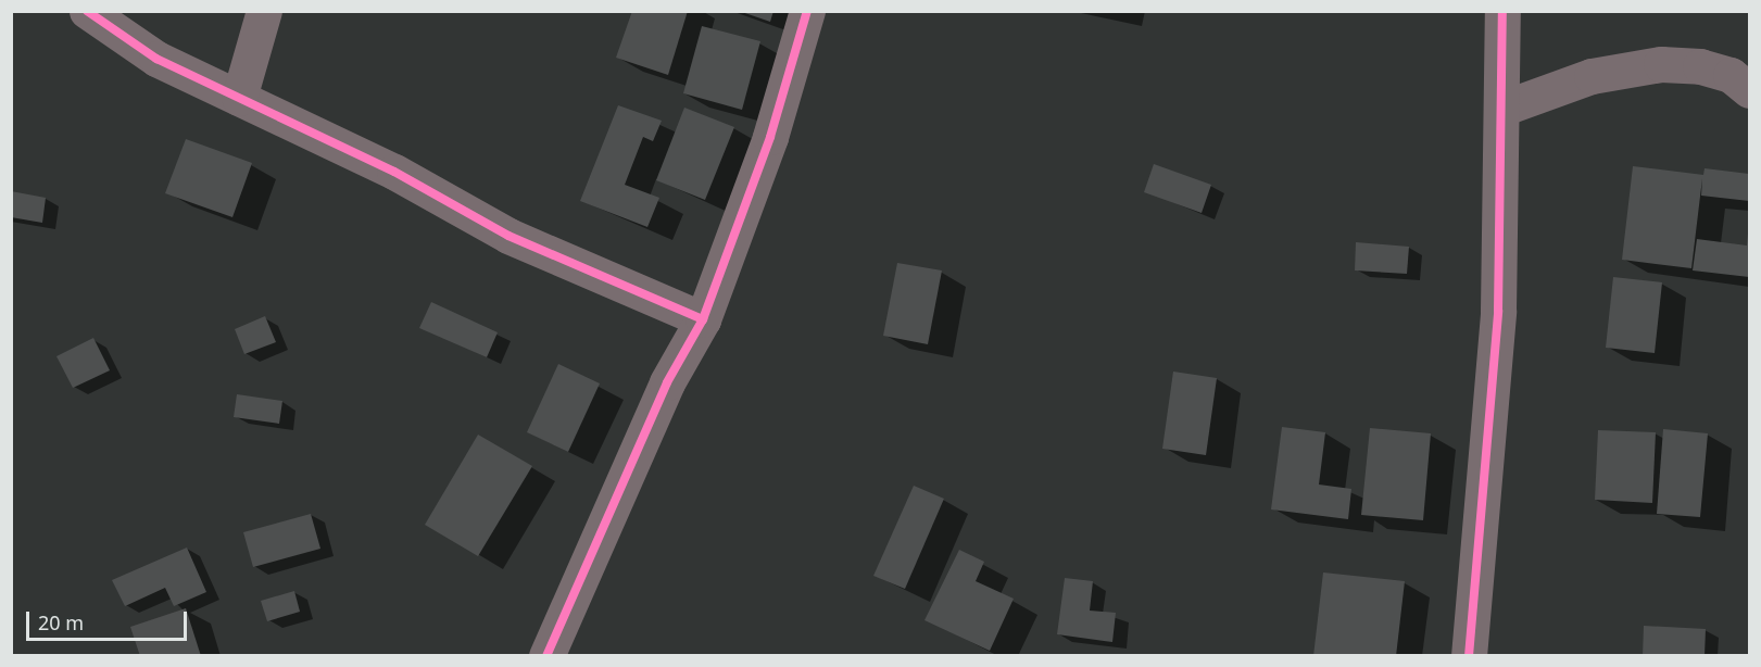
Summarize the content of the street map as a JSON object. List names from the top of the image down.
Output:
{
  "scale_bar": "20 m"
}
